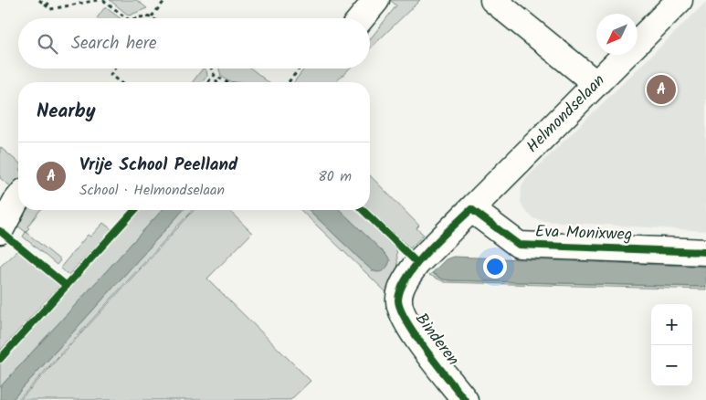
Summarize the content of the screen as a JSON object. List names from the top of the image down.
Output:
{
  "streets": {
    "street": ["Helmondselaan", "Eva Monixweg", "Binderen"]
  },
  "crossings": [
    ["Helmondselaan", "Eva Monixweg"],
    ["Helmondselaan", "Binderen"],
    ["Eva Monixweg", "Binderen"]
  ],
  "north": "bottom left",
  "page": {
    "search": "Search here",
    "pins": "A",
    "heading": "Nearby",
    "list": [
      {
        "mark": "A",
        "name": "Vrije School Peelland",
        "note": "School · Helmondselaan",
        "value": "80 m"
      }
    ],
    "map_buttons": ["+", "−"]
  }
}
